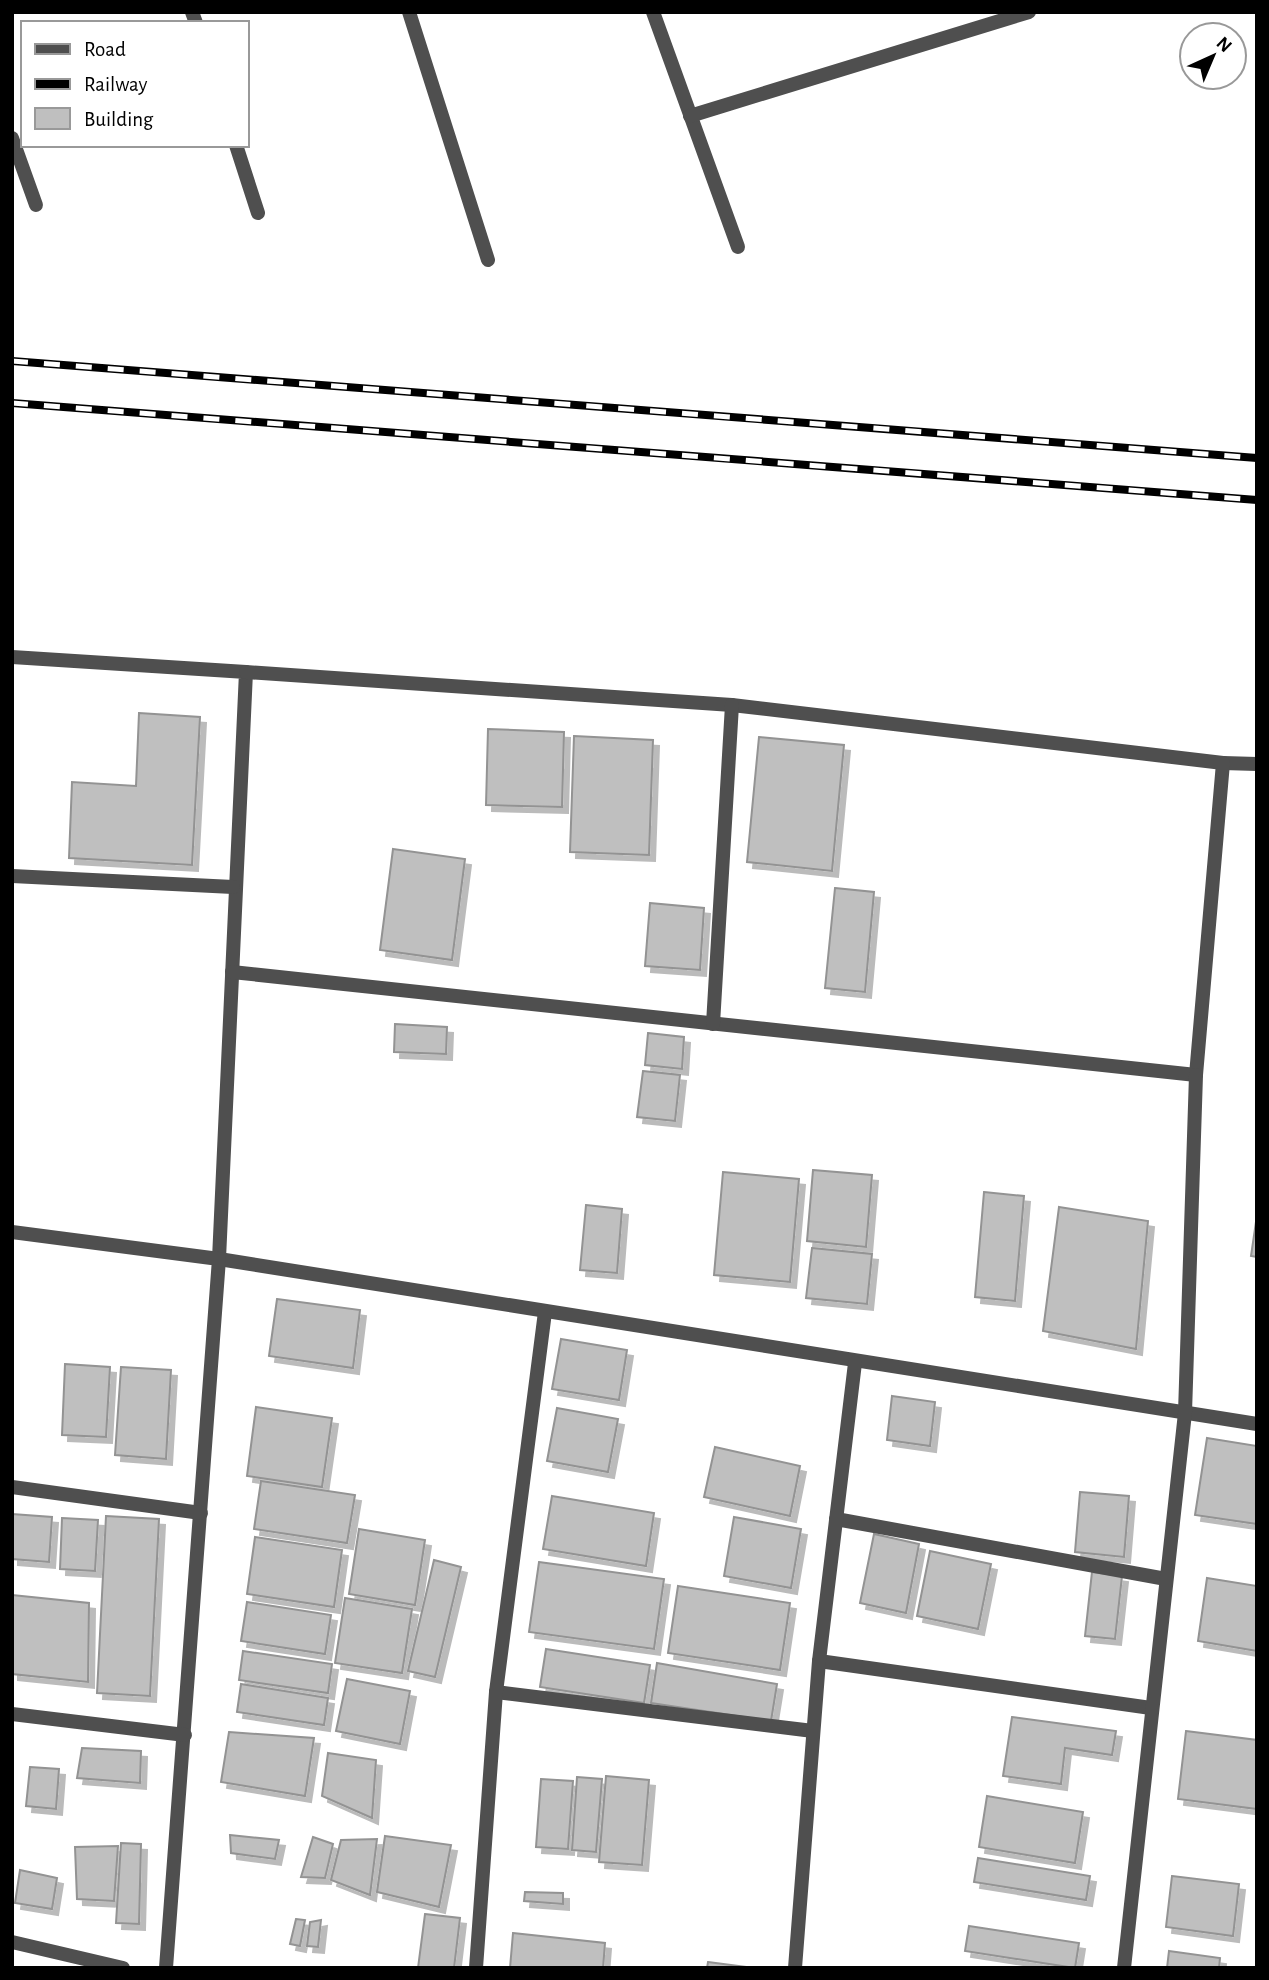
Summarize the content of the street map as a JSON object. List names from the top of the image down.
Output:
{
  "legend": ["Road", "Railway", "Building"],
  "north": "top right"
}
